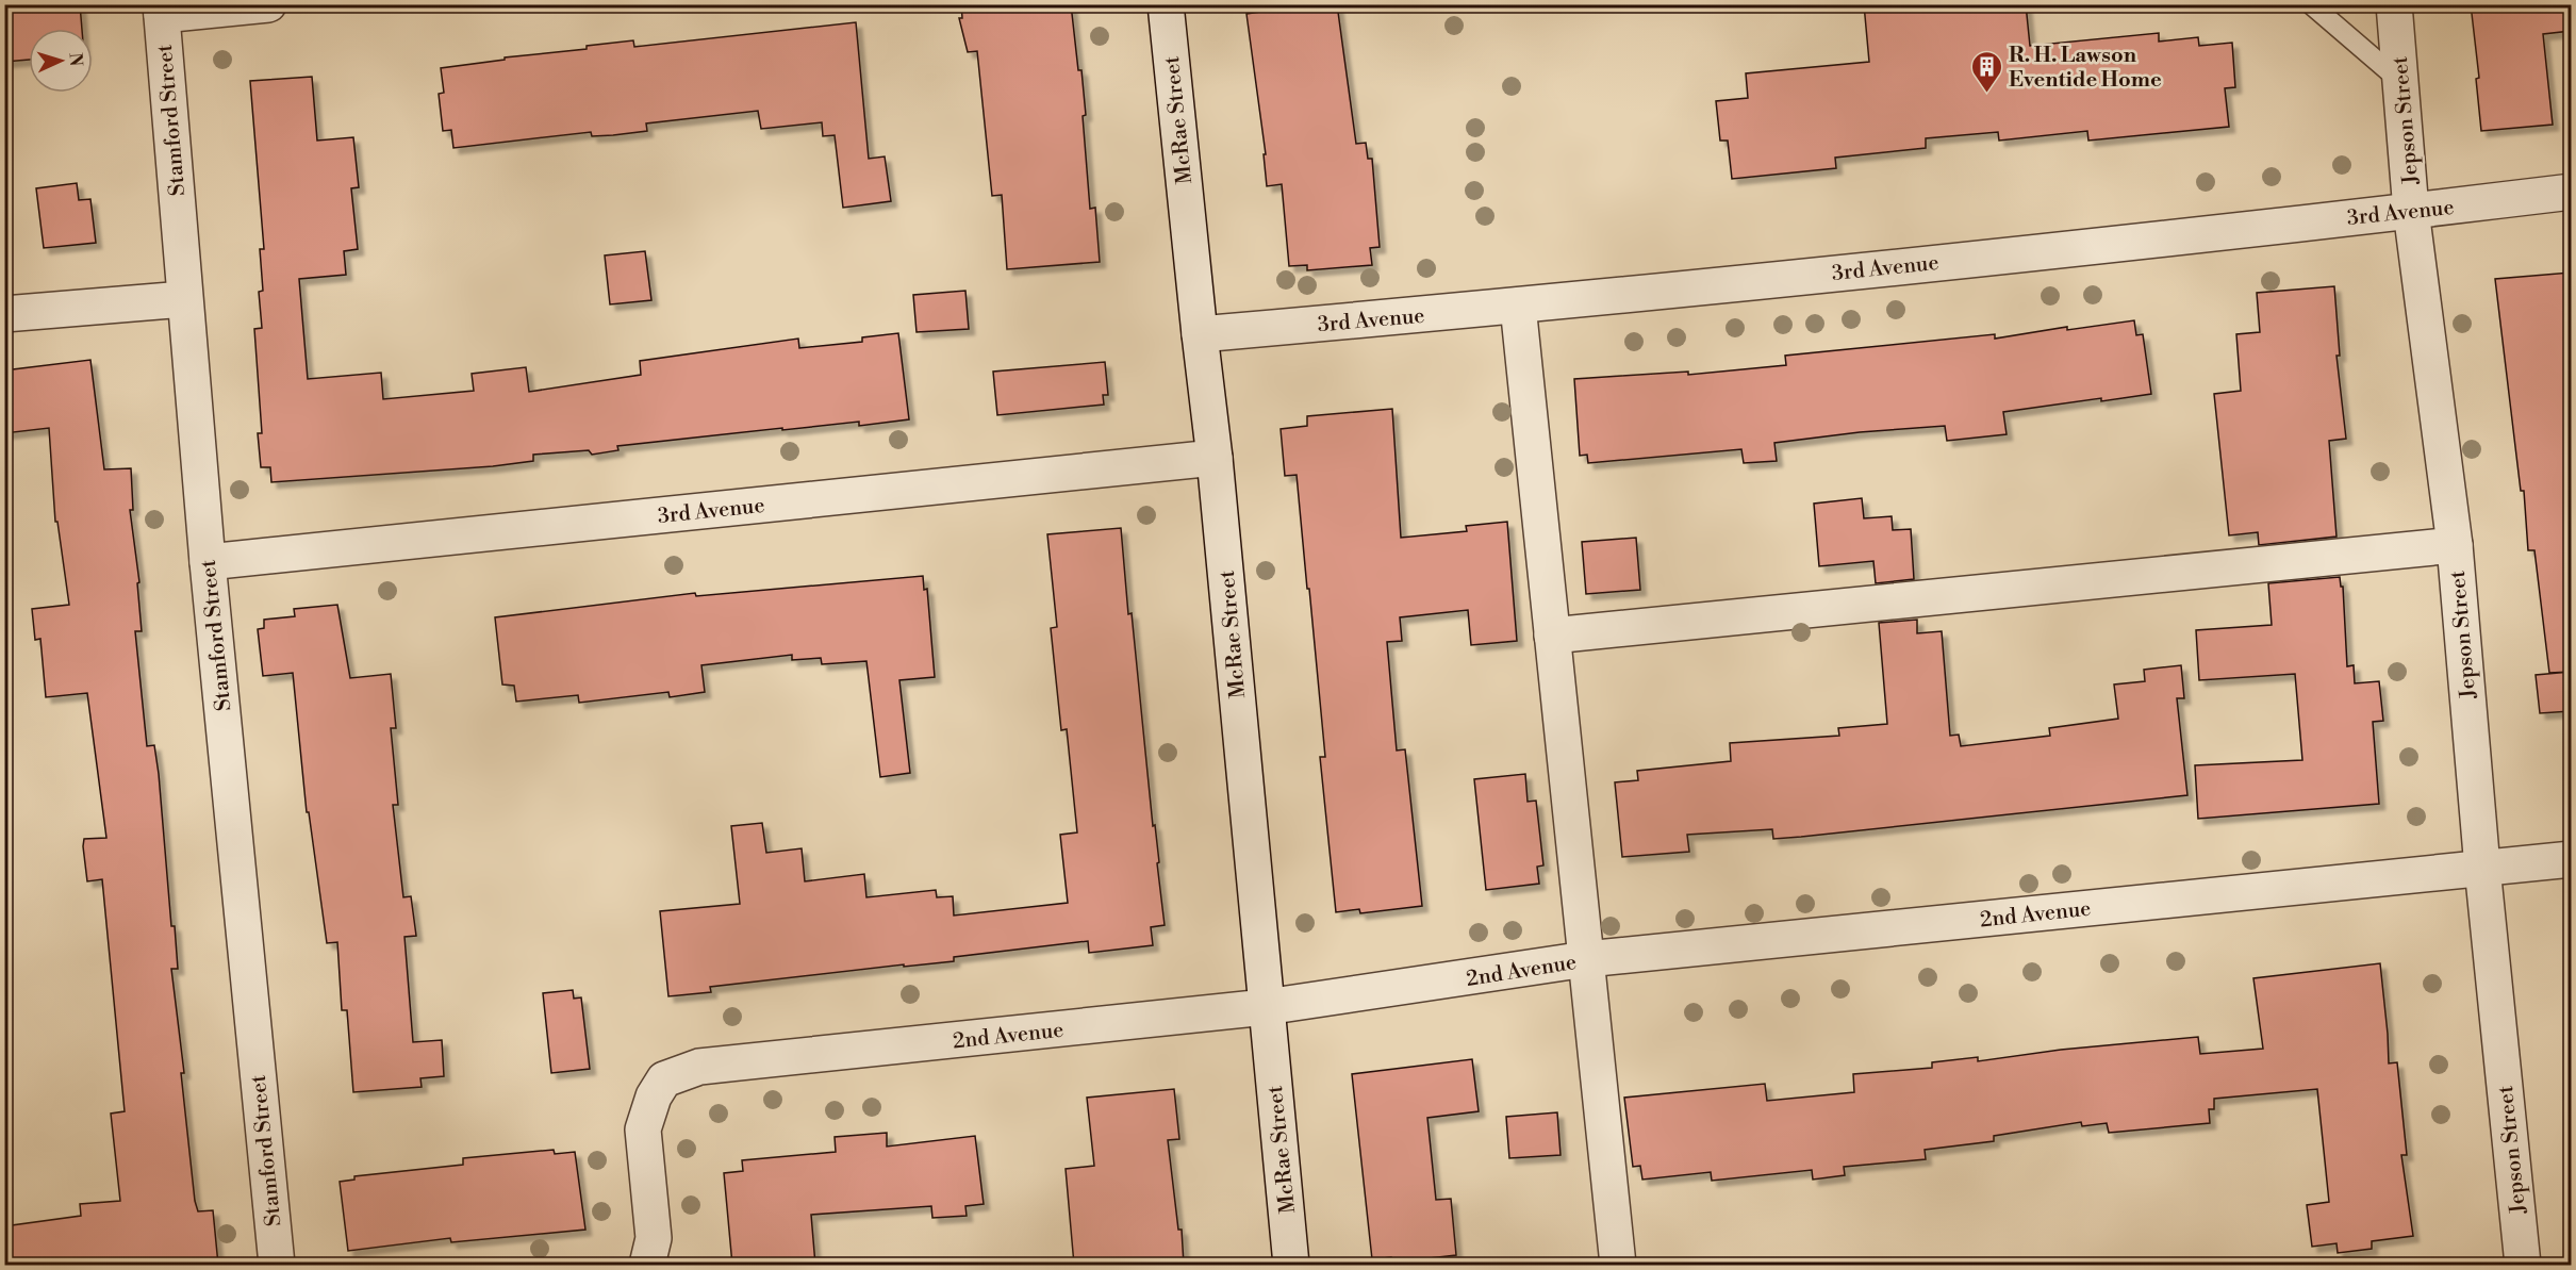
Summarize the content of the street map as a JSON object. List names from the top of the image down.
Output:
{
  "streets": {
    "street": [
      "Stamford Street",
      "McRae Street",
      "Jepson Street",
      "3rd Avenue",
      "2nd Avenue"
    ]
  },
  "crossings": [
    ["Stamford Street", "3rd Avenue"],
    ["McRae Street", "3rd Avenue"],
    ["McRae Street", "2nd Avenue"],
    ["Jepson Street", "3rd Avenue"],
    ["Jepson Street", "2nd Avenue"]
  ],
  "places": {
    "building": ["R. H. Lawson Eventide Home"]
  },
  "north": "right"
}
